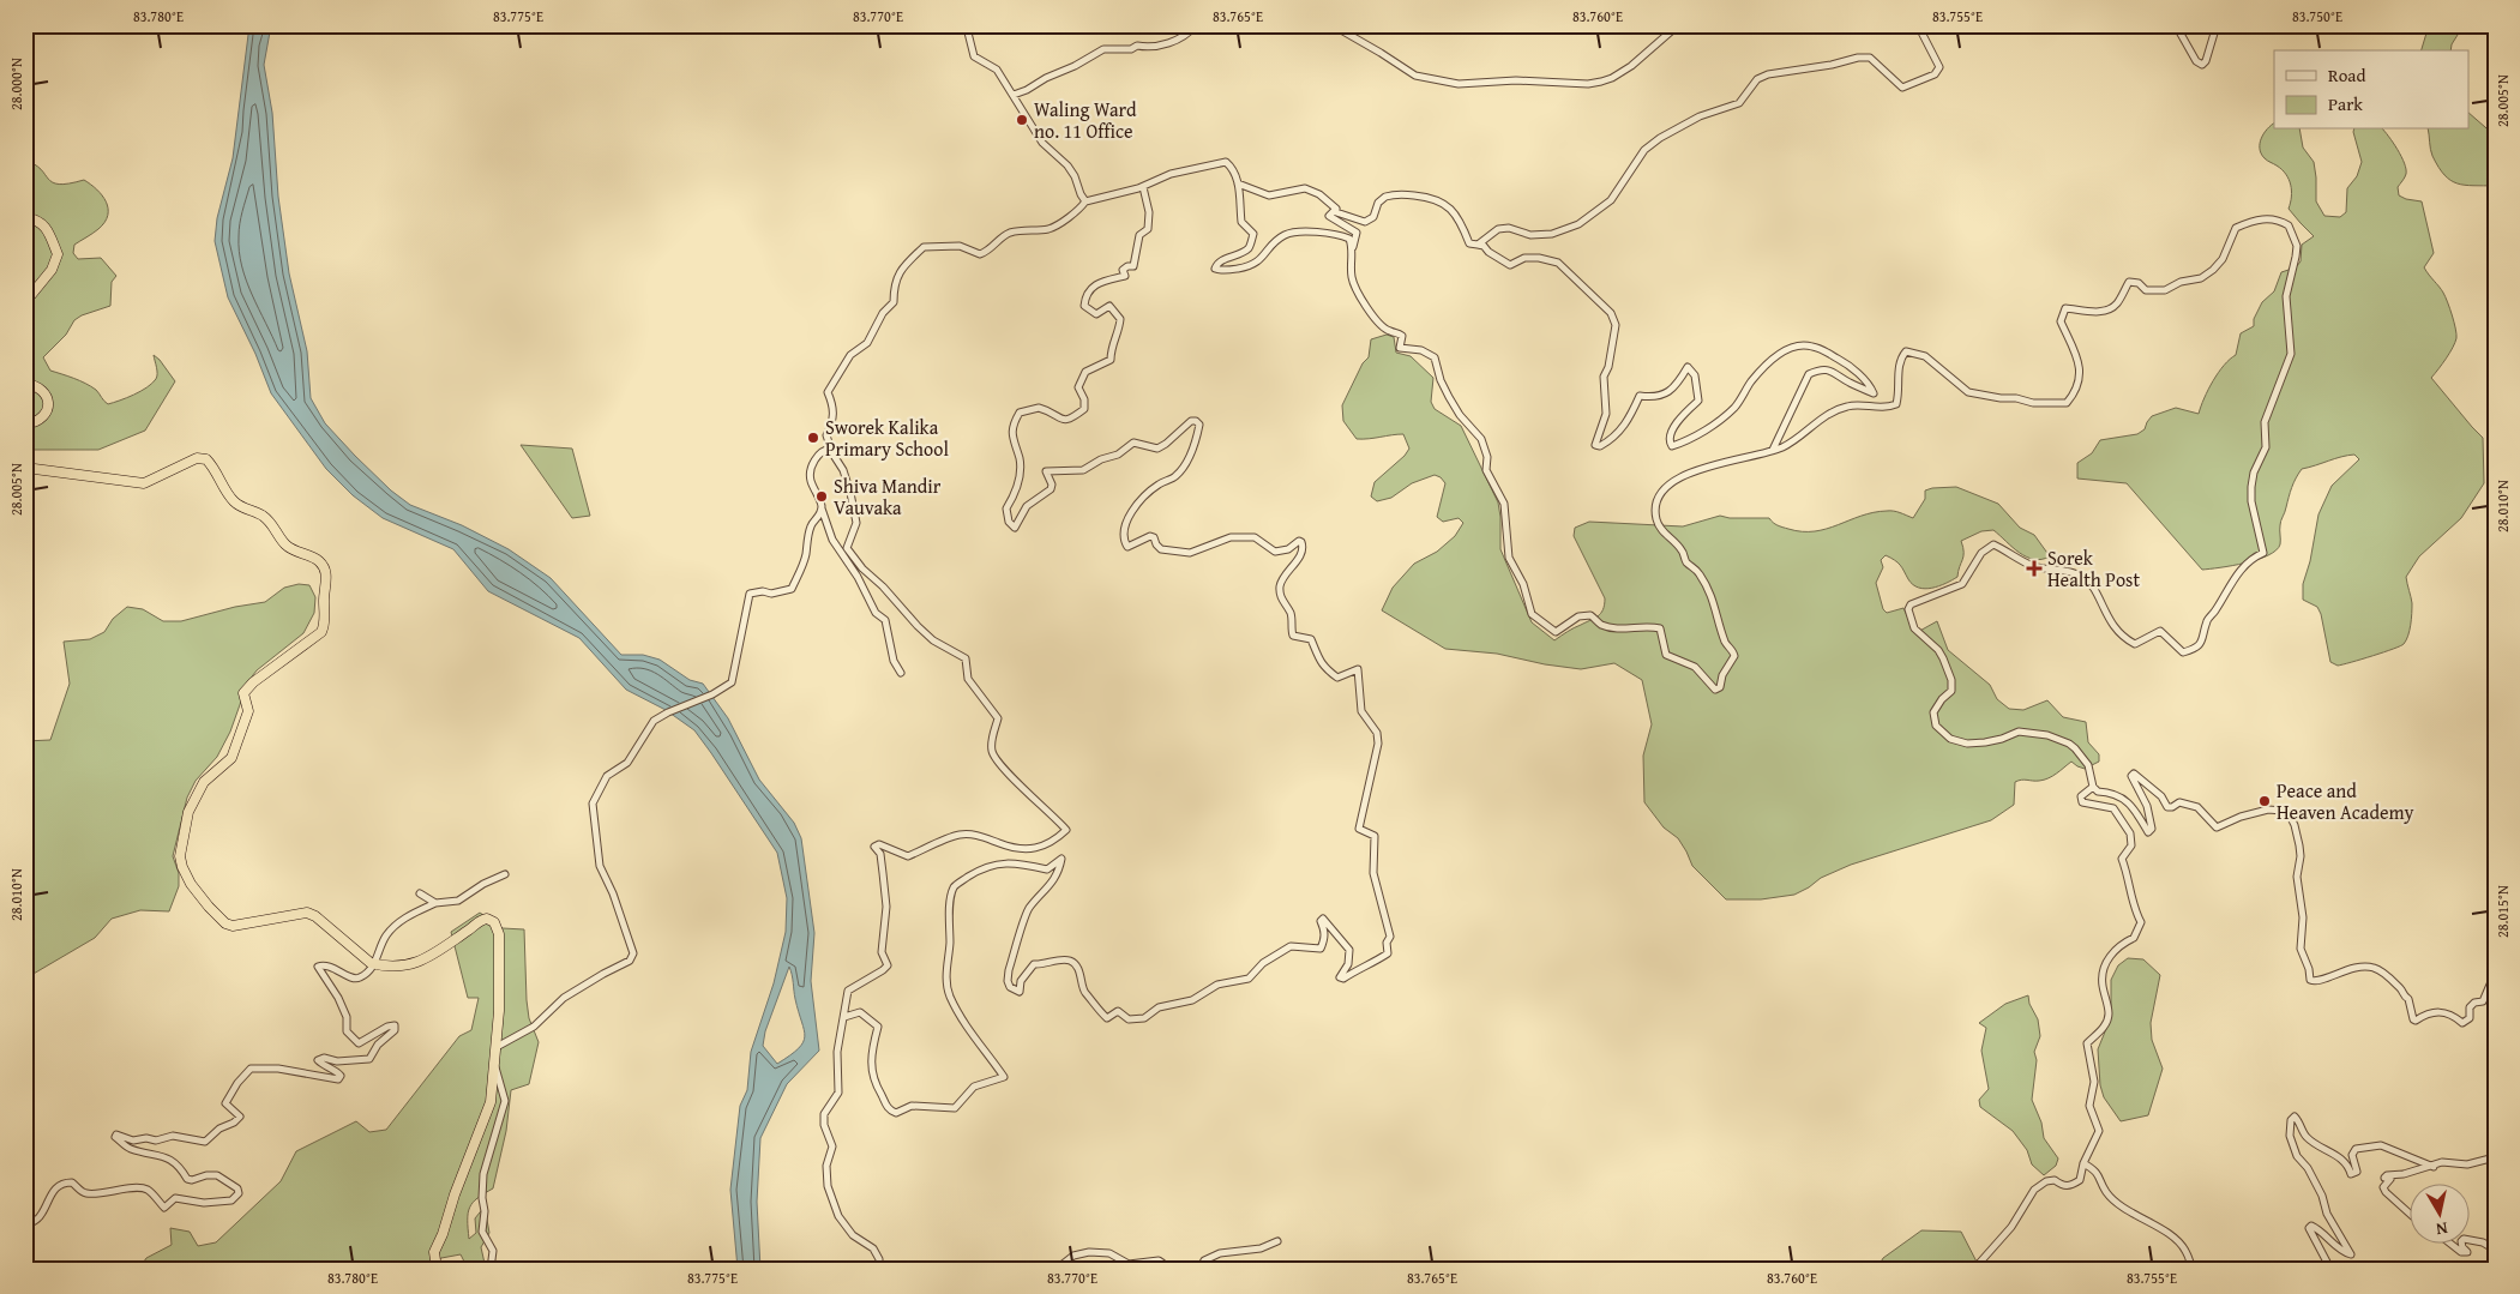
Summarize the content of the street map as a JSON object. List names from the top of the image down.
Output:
{
  "places": {
    "other": [
      "Waling Ward no. 11 Office",
      "Sworek Kalika Primary School",
      "Shiva Mandir Vauvaka",
      "Peace and Heaven Academy"
    ],
    "health": ["Sorek Health Post"]
  },
  "legend": ["Road", "Park"],
  "north": "bottom",
  "coordinates": [
    "83.780°E",
    "83.775°E",
    "83.770°E",
    "83.765°E",
    "83.760°E",
    "83.755°E",
    "83.750°E",
    "28.000°N",
    "28.005°N",
    "28.010°N",
    "28.015°N"
  ]
}
